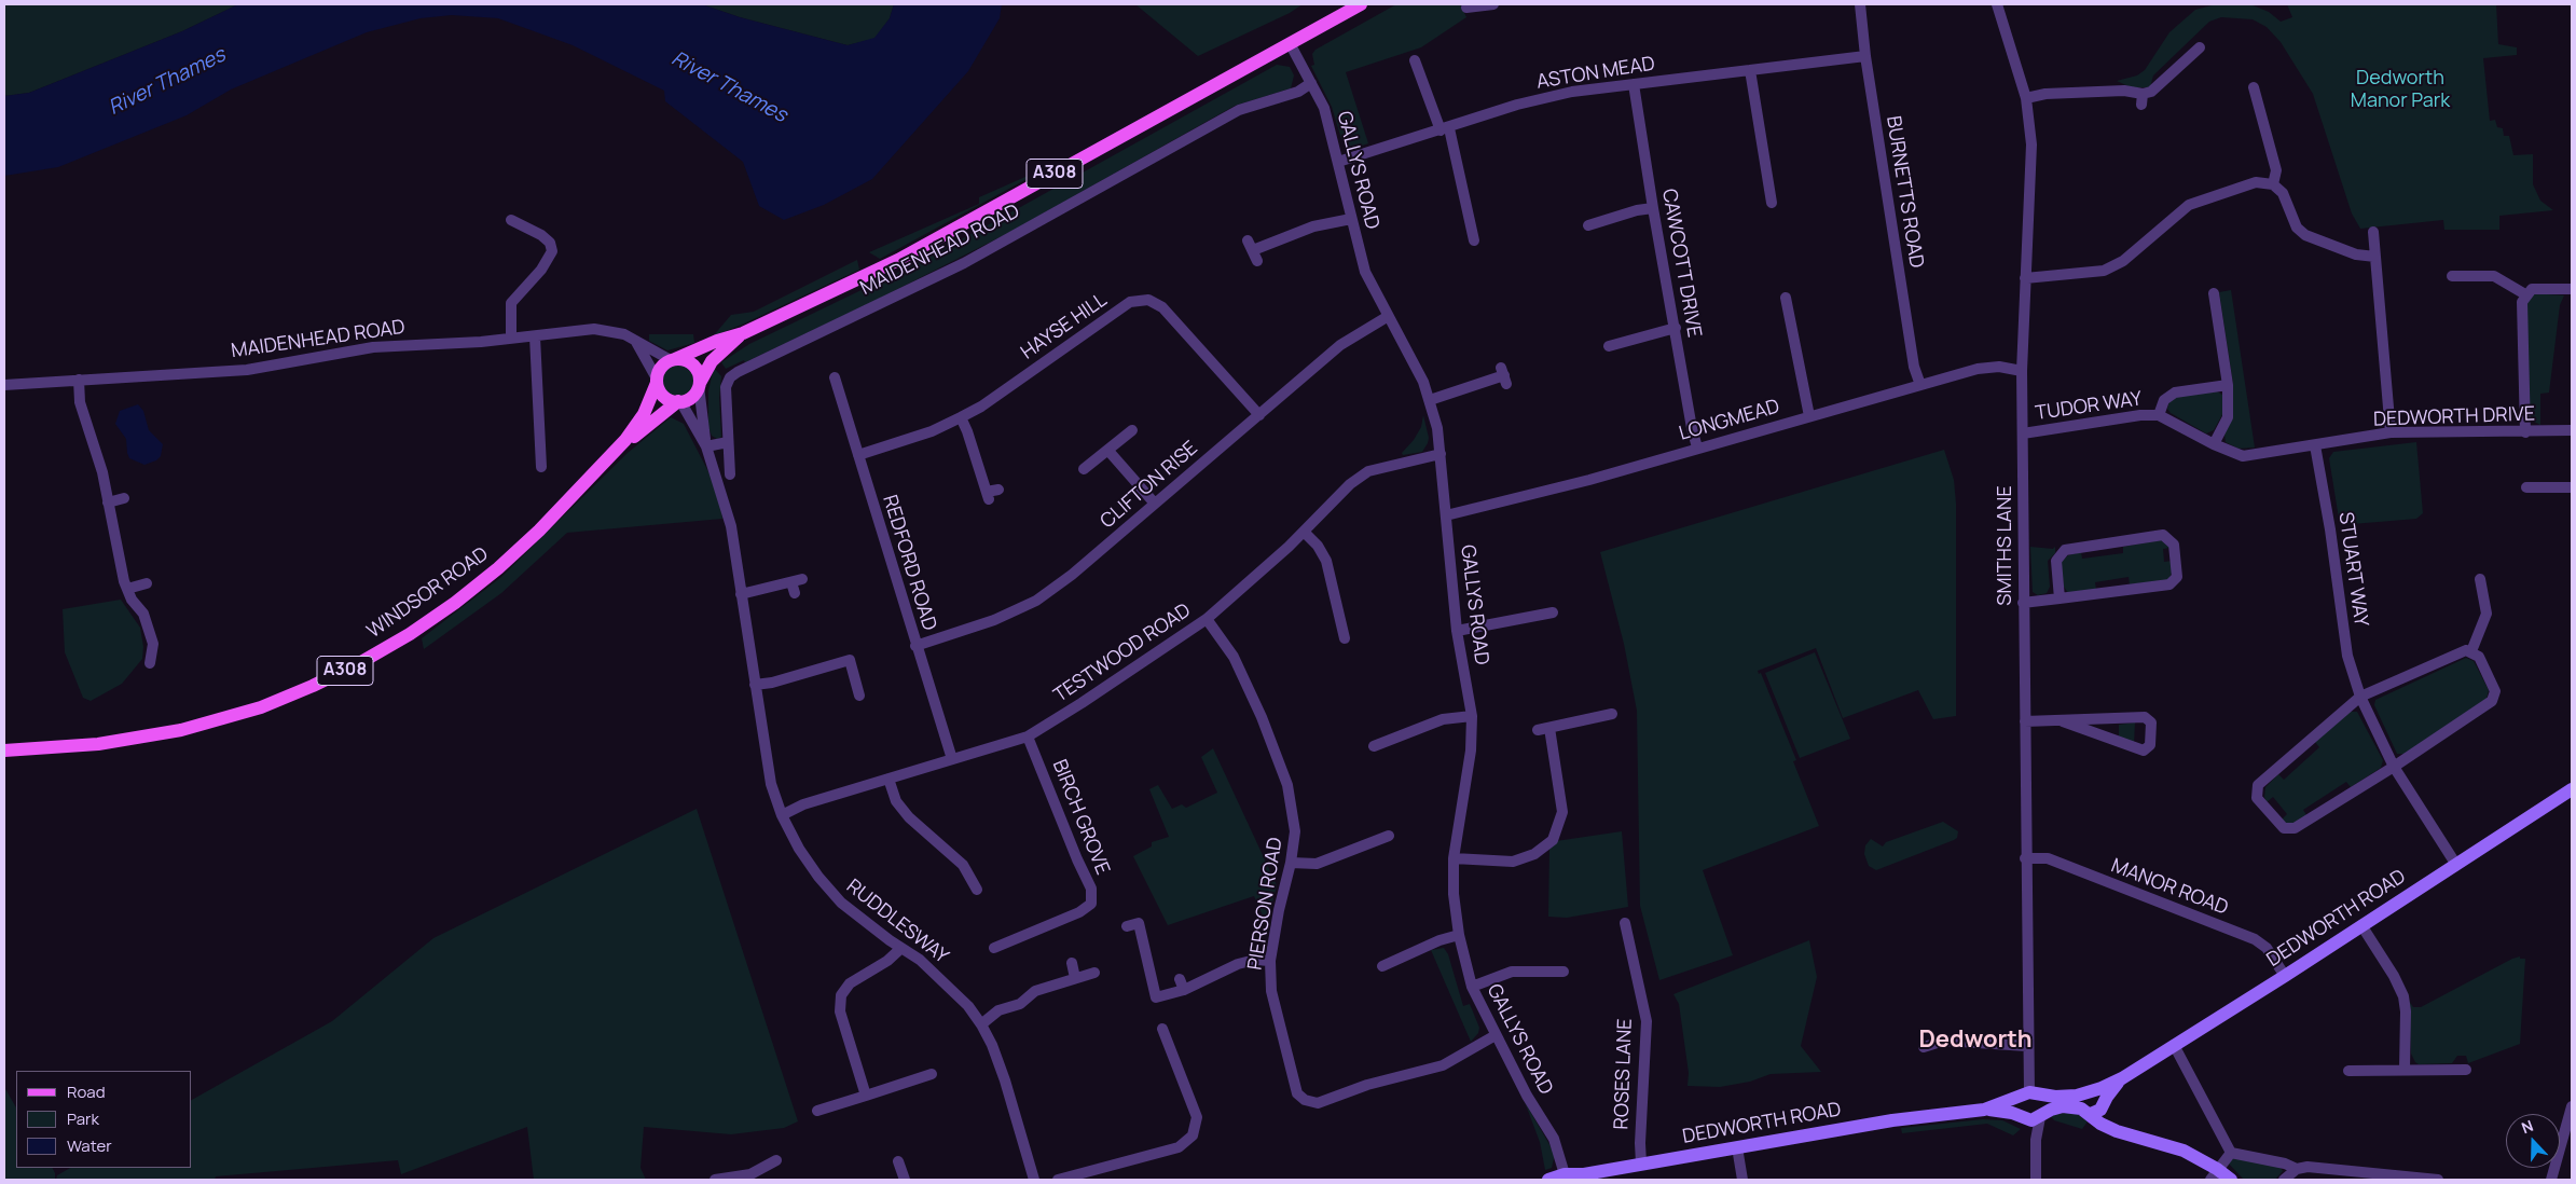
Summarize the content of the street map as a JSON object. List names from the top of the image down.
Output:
{
  "streets": {
    "main road": [
      "A308",
      "MAIDENHEAD ROAD",
      "WINDSOR ROAD",
      "DEDWORTH ROAD"
    ],
    "street": [
      "ASTON MEAD",
      "GALLYS ROAD",
      "BURNETTS ROAD",
      "CAWCOTT DRIVE",
      "HAYSE HILL",
      "TUDOR WAY",
      "DEDWORTH DRIVE",
      "LONGMEAD",
      "CLIFTON RISE",
      "SMITHS LANE",
      "REDFORD ROAD",
      "STUART WAY",
      "TESTWOOD ROAD",
      "BIRCH GROVE",
      "MANOR ROAD",
      "PIERSON ROAD",
      "RUDDLESWAY",
      "ROSES LANE"
    ]
  },
  "crossings": [
    ["ASTON MEAD", "GALLYS ROAD"],
    ["ASTON MEAD", "BURNETTS ROAD"],
    ["ASTON MEAD", "CAWCOTT DRIVE"],
    ["GALLYS ROAD", "MAIDENHEAD ROAD"],
    ["GALLYS ROAD", "LONGMEAD"],
    ["GALLYS ROAD", "CLIFTON RISE"],
    ["GALLYS ROAD", "TESTWOOD ROAD"],
    ["GALLYS ROAD", "PIERSON ROAD"],
    ["GALLYS ROAD", "DEDWORTH ROAD"],
    ["BURNETTS ROAD", "LONGMEAD"],
    ["MAIDENHEAD ROAD", "WINDSOR ROAD"],
    ["MAIDENHEAD ROAD", "RUDDLESWAY"],
    ["CAWCOTT DRIVE", "LONGMEAD"],
    ["HAYSE HILL", "CLIFTON RISE"],
    ["HAYSE HILL", "REDFORD ROAD"],
    ["TUDOR WAY", "DEDWORTH DRIVE"],
    ["TUDOR WAY", "SMITHS LANE"],
    ["DEDWORTH DRIVE", "STUART WAY"],
    ["LONGMEAD", "SMITHS LANE"],
    ["CLIFTON RISE", "REDFORD ROAD"],
    ["SMITHS LANE", "MANOR ROAD"],
    ["SMITHS LANE", "DEDWORTH ROAD"],
    ["REDFORD ROAD", "TESTWOOD ROAD"],
    ["STUART WAY", "DEDWORTH ROAD"],
    ["WINDSOR ROAD", "RUDDLESWAY"],
    ["TESTWOOD ROAD", "BIRCH GROVE"],
    ["TESTWOOD ROAD", "PIERSON ROAD"],
    ["TESTWOOD ROAD", "RUDDLESWAY"],
    ["MANOR ROAD", "DEDWORTH ROAD"],
    ["DEDWORTH ROAD", "ROSES LANE"]
  ],
  "districts": ["Dedworth"],
  "water": ["River Thames"],
  "parks": ["Dedworth Manor Park"],
  "legend": ["Road", "Park", "Water"],
  "north": "top"
}
